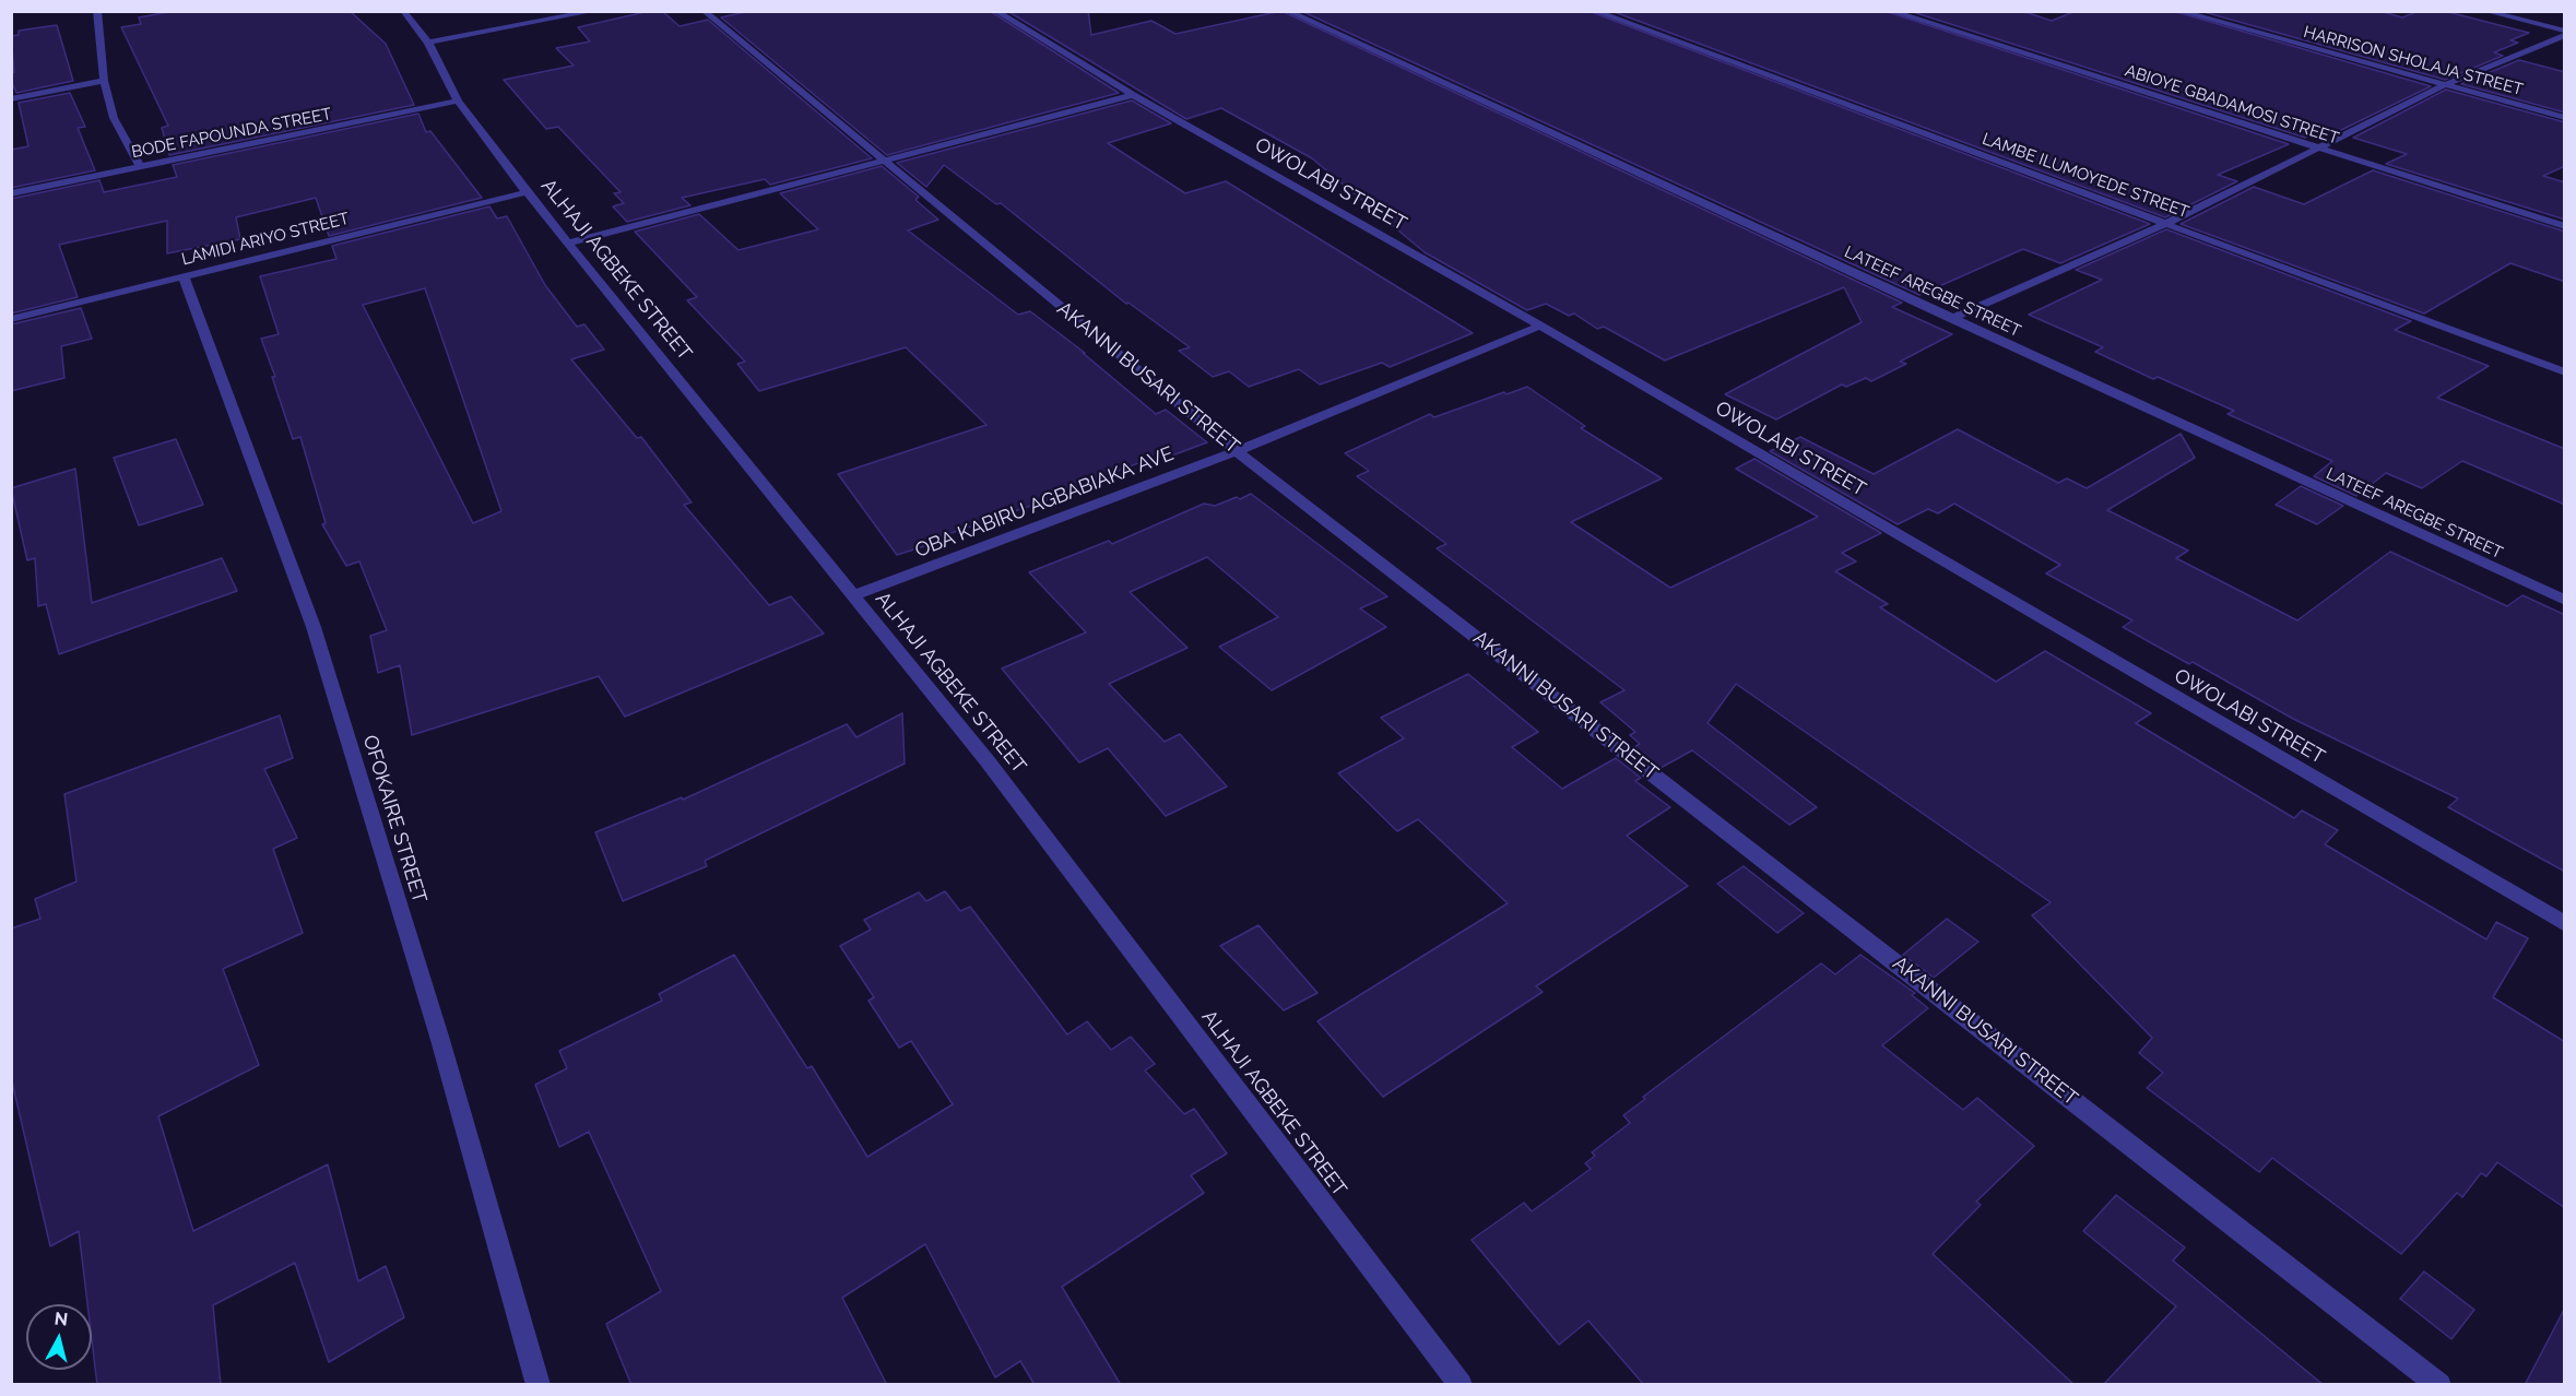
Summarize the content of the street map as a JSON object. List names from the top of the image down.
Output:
{
  "streets": {
    "street": [
      "HARRISON SHOLAJA STREET",
      "ABIOYE GBADAMOSI STREET",
      "BODE FAPOUNDA STREET",
      "LAMBE ILUMOYEDE STREET",
      "OWOLABI STREET",
      "LAMIDI ARIYO STREET",
      "ALHAJI AGBEKE STREET",
      "LATEEF AREGBE STREET",
      "AKANNI BUSARI STREET",
      "OBA KABIRU AGBABIAKA AVE",
      "OFOKAIRE STREET"
    ]
  },
  "crossings": [
    ["BODE FAPOUNDA STREET", "ALHAJI AGBEKE STREET"],
    ["OWOLABI STREET", "OBA KABIRU AGBABIAKA AVE"],
    ["LAMIDI ARIYO STREET", "ALHAJI AGBEKE STREET"],
    ["LAMIDI ARIYO STREET", "OFOKAIRE STREET"],
    ["ALHAJI AGBEKE STREET", "OBA KABIRU AGBABIAKA AVE"],
    ["AKANNI BUSARI STREET", "OBA KABIRU AGBABIAKA AVE"]
  ],
  "north": "top"
}
